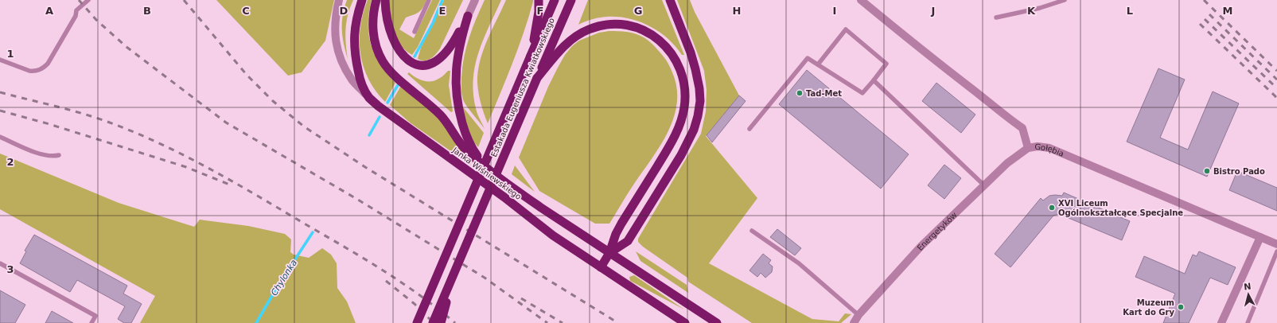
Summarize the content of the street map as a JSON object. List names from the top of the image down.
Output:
{
  "streets": {
    "highway": ["Estakada Eugeniusza Kwiatkowskiego", "Janka Wiśniewskiego"],
    "street": ["Gołębia", "Energetyków"]
  },
  "crossings": [
    ["Gołębia", "Energetyków"]
  ],
  "water": ["Chylonka"],
  "places": [
    "Tad-Met",
    "Bistro Pado",
    "XVI Liceum Ogólnokształcące Specjalne",
    "Muzeum Kart do Gry"
  ],
  "north": "top",
  "grid": {
    "columns": [
      "A",
      "B",
      "C",
      "D",
      "E",
      "F",
      "G",
      "H",
      "I",
      "J",
      "K",
      "L",
      "M"
    ],
    "rows": ["1", "2", "3"]
  }
}
